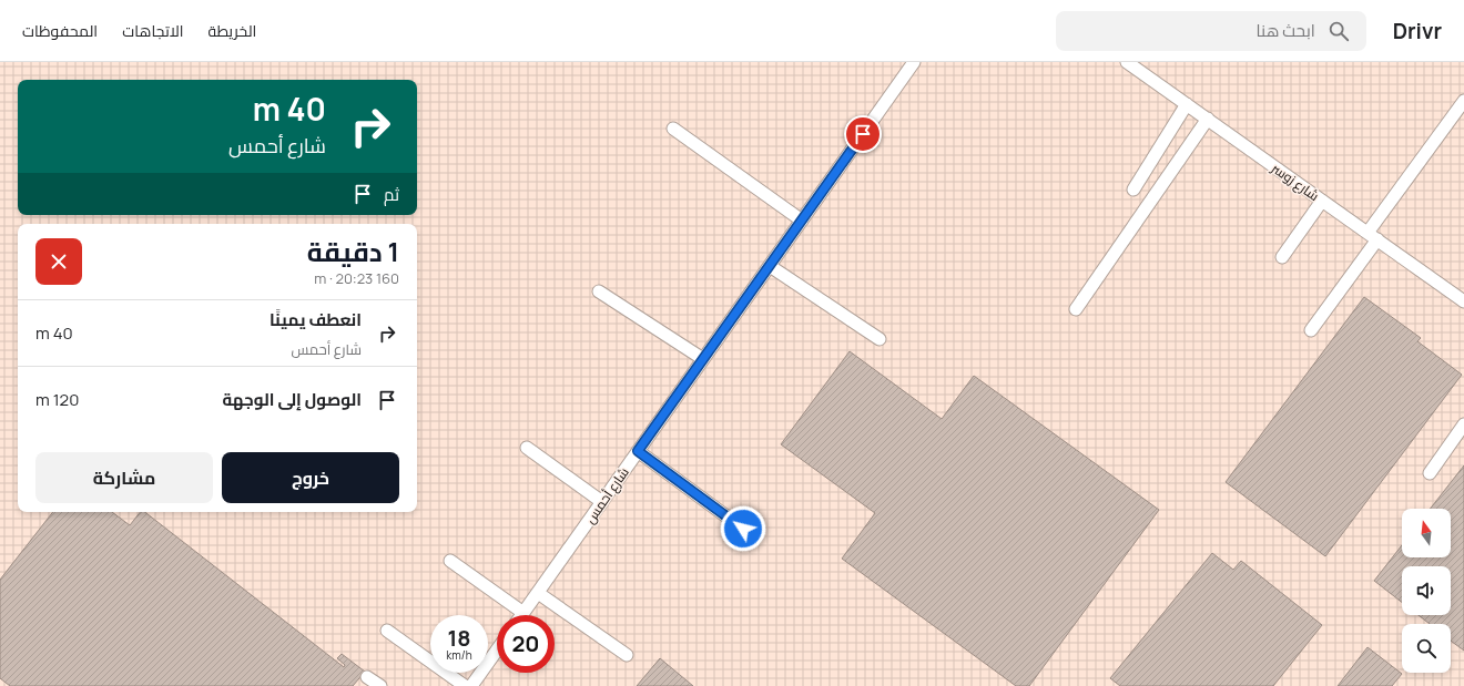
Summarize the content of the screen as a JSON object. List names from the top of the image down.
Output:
{
  "streets": {
    "lane": ["شارع زوسر", "شارع أحمس"]
  },
  "north": "top",
  "page": {
    "header": "Drivr",
    "search": "ابحث هنا",
    "nav": ["الخريطة", "الاتجاهات", "المحفوظات"],
    "turn": ["40 m", "شارع أحمس"],
    "then": "ثم",
    "heading": ["1 دقيقة", "160 m · 20:23"],
    "list": [
      {
        "name": "انعطف يمينًا",
        "note": "شارع أحمس",
        "value": "40 m"
      },
      {
        "name": "الوصول إلى الوجهة",
        "value": "120 m"
      }
    ],
    "buttons": ["خروج", "مشاركة"],
    "speed": "18 km/h",
    "limit": "20"
  }
}
